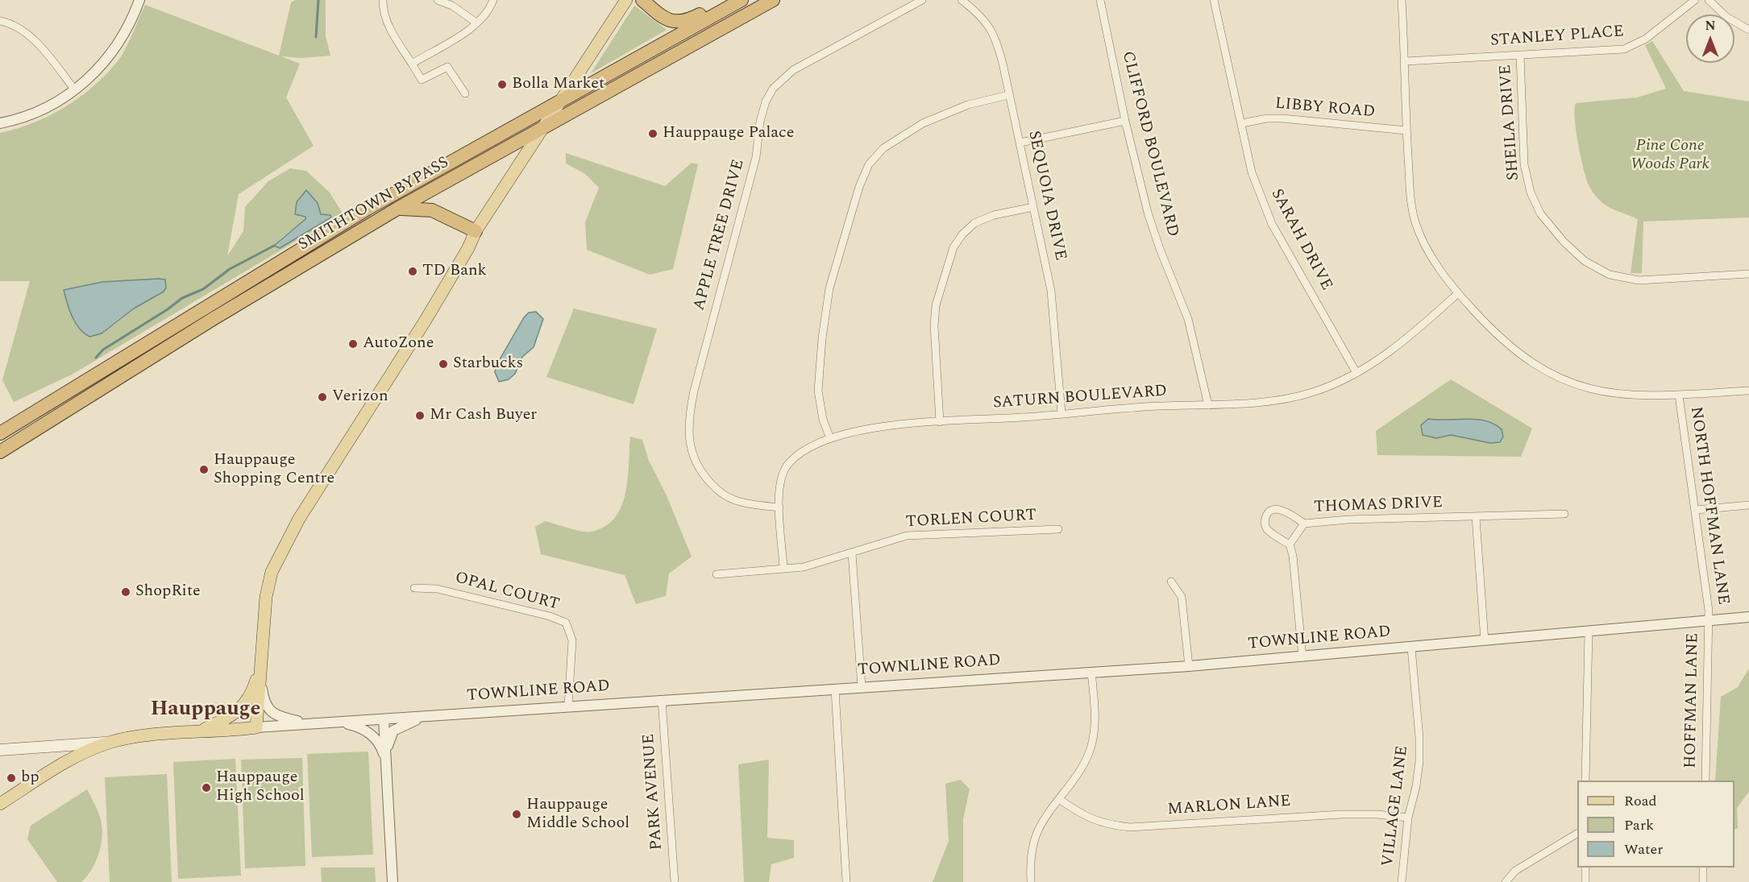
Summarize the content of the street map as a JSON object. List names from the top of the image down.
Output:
{
  "streets": {
    "highway": ["SMITHTOWN BYPASS"],
    "main road": ["TOWNLINE ROAD"],
    "street": [
      "STANLEY PLACE",
      "LIBBY ROAD",
      "SHEILA DRIVE",
      "CLIFFORD BOULEVARD",
      "SEQUOIA DRIVE",
      "APPLE TREE DRIVE",
      "SARAH DRIVE",
      "SATURN BOULEVARD",
      "THOMAS DRIVE",
      "NORTH HOFFMAN LANE",
      "TORLEN COURT",
      "OPAL COURT",
      "HOFFMAN LANE",
      "PARK AVENUE",
      "MARLON LANE",
      "VILLAGE LANE"
    ]
  },
  "crossings": [
    ["STANLEY PLACE", "SHEILA DRIVE"],
    ["LIBBY ROAD", "SARAH DRIVE"],
    ["CLIFFORD BOULEVARD", "SATURN BOULEVARD"],
    ["SEQUOIA DRIVE", "SATURN BOULEVARD"],
    ["APPLE TREE DRIVE", "SATURN BOULEVARD"],
    ["SARAH DRIVE", "SATURN BOULEVARD"],
    ["SATURN BOULEVARD", "TORLEN COURT"],
    ["NORTH HOFFMAN LANE", "TOWNLINE ROAD"],
    ["NORTH HOFFMAN LANE", "HOFFMAN LANE"],
    ["OPAL COURT", "TOWNLINE ROAD"],
    ["TOWNLINE ROAD", "HOFFMAN LANE"],
    ["TOWNLINE ROAD", "PARK AVENUE"],
    ["TOWNLINE ROAD", "VILLAGE LANE"],
    ["MARLON LANE", "VILLAGE LANE"]
  ],
  "districts": ["Hauppauge"],
  "parks": ["Pine Cone Woods Park"],
  "places": [
    "Bolla Market",
    "Hauppauge Palace",
    "TD Bank",
    "AutoZone",
    "Starbucks",
    "Verizon",
    "Mr Cash Buyer",
    "Hauppauge Shopping Centre",
    "ShopRite",
    "bp",
    "Hauppauge High School",
    "Hauppauge Middle School"
  ],
  "legend": ["Road", "Park", "Water"],
  "north": "top"
}
